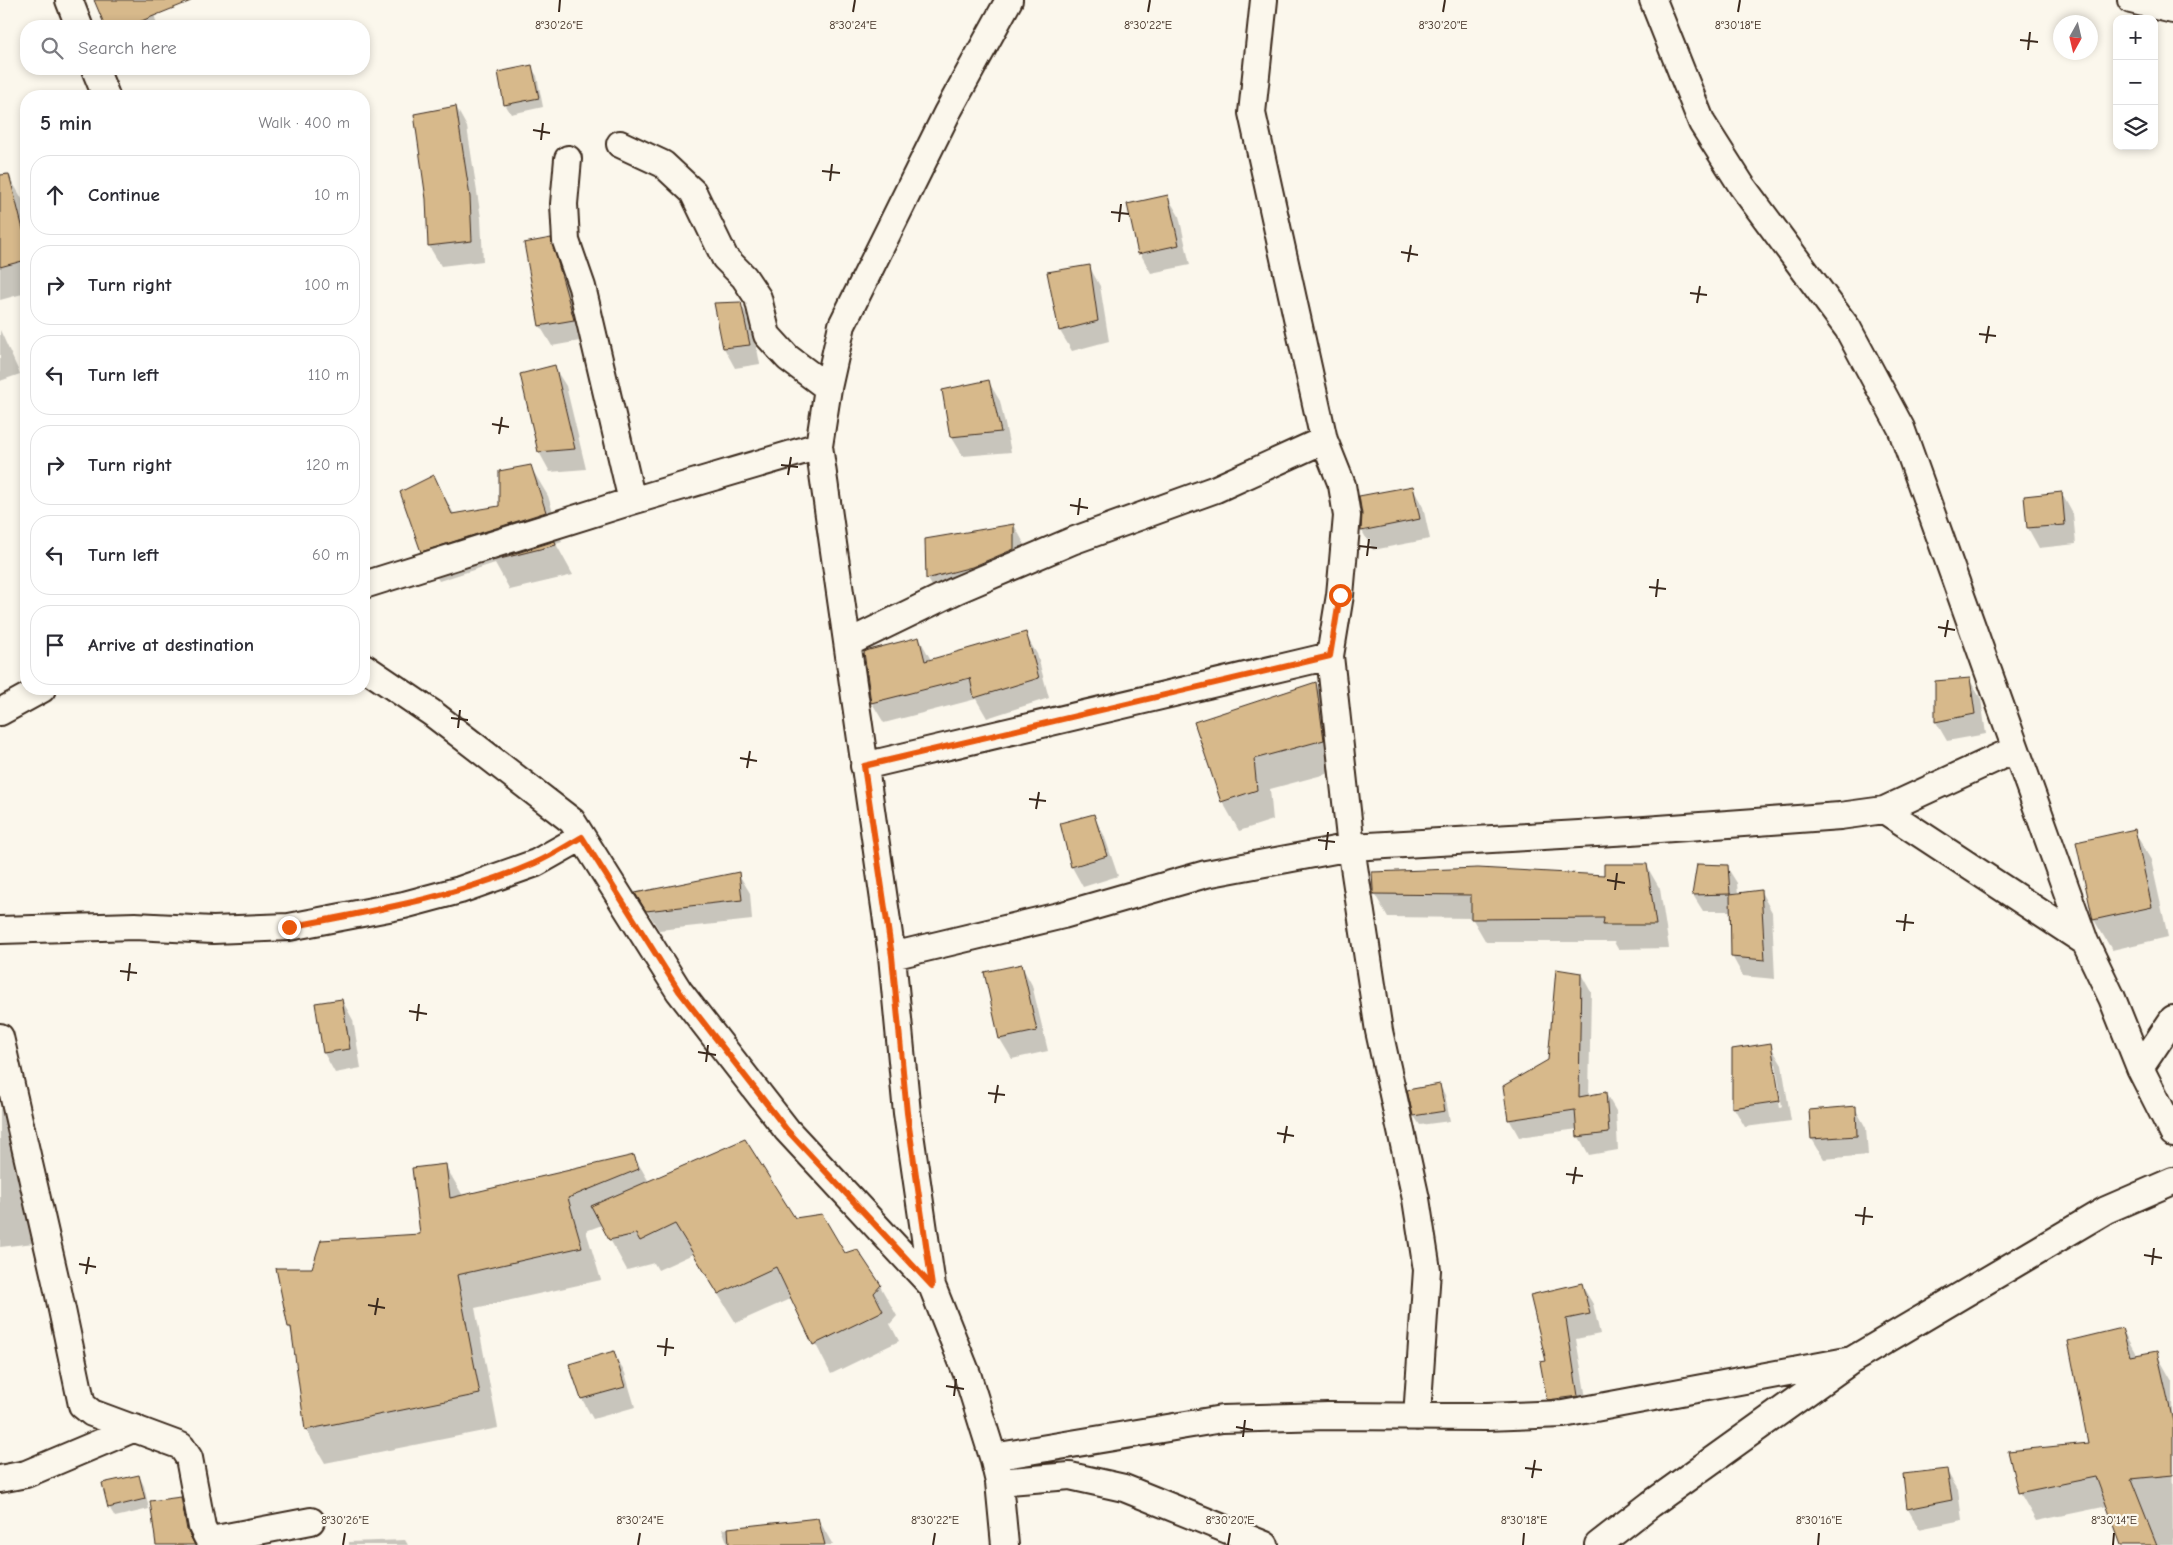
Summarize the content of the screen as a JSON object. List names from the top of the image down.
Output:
{
  "north": "bottom",
  "page": {
    "map_buttons": ["+", "−"],
    "search": "Search here",
    "heading": ["5 min", "Walk · 400 m"],
    "list": [
      ["Continue", "10 m"],
      ["Turn right", "100 m"],
      ["Turn left", "110 m"],
      ["Turn right", "120 m"],
      ["Turn left", "60 m"],
      "Arrive at destination"
    ]
  },
  "coordinates": [
    "8°30'26\"E",
    "8°30'24\"E",
    "8°30'22\"E",
    "8°30'20\"E",
    "8°30'18\"E",
    "8°30'16\"E",
    "8°30'14\"E"
  ]
}
